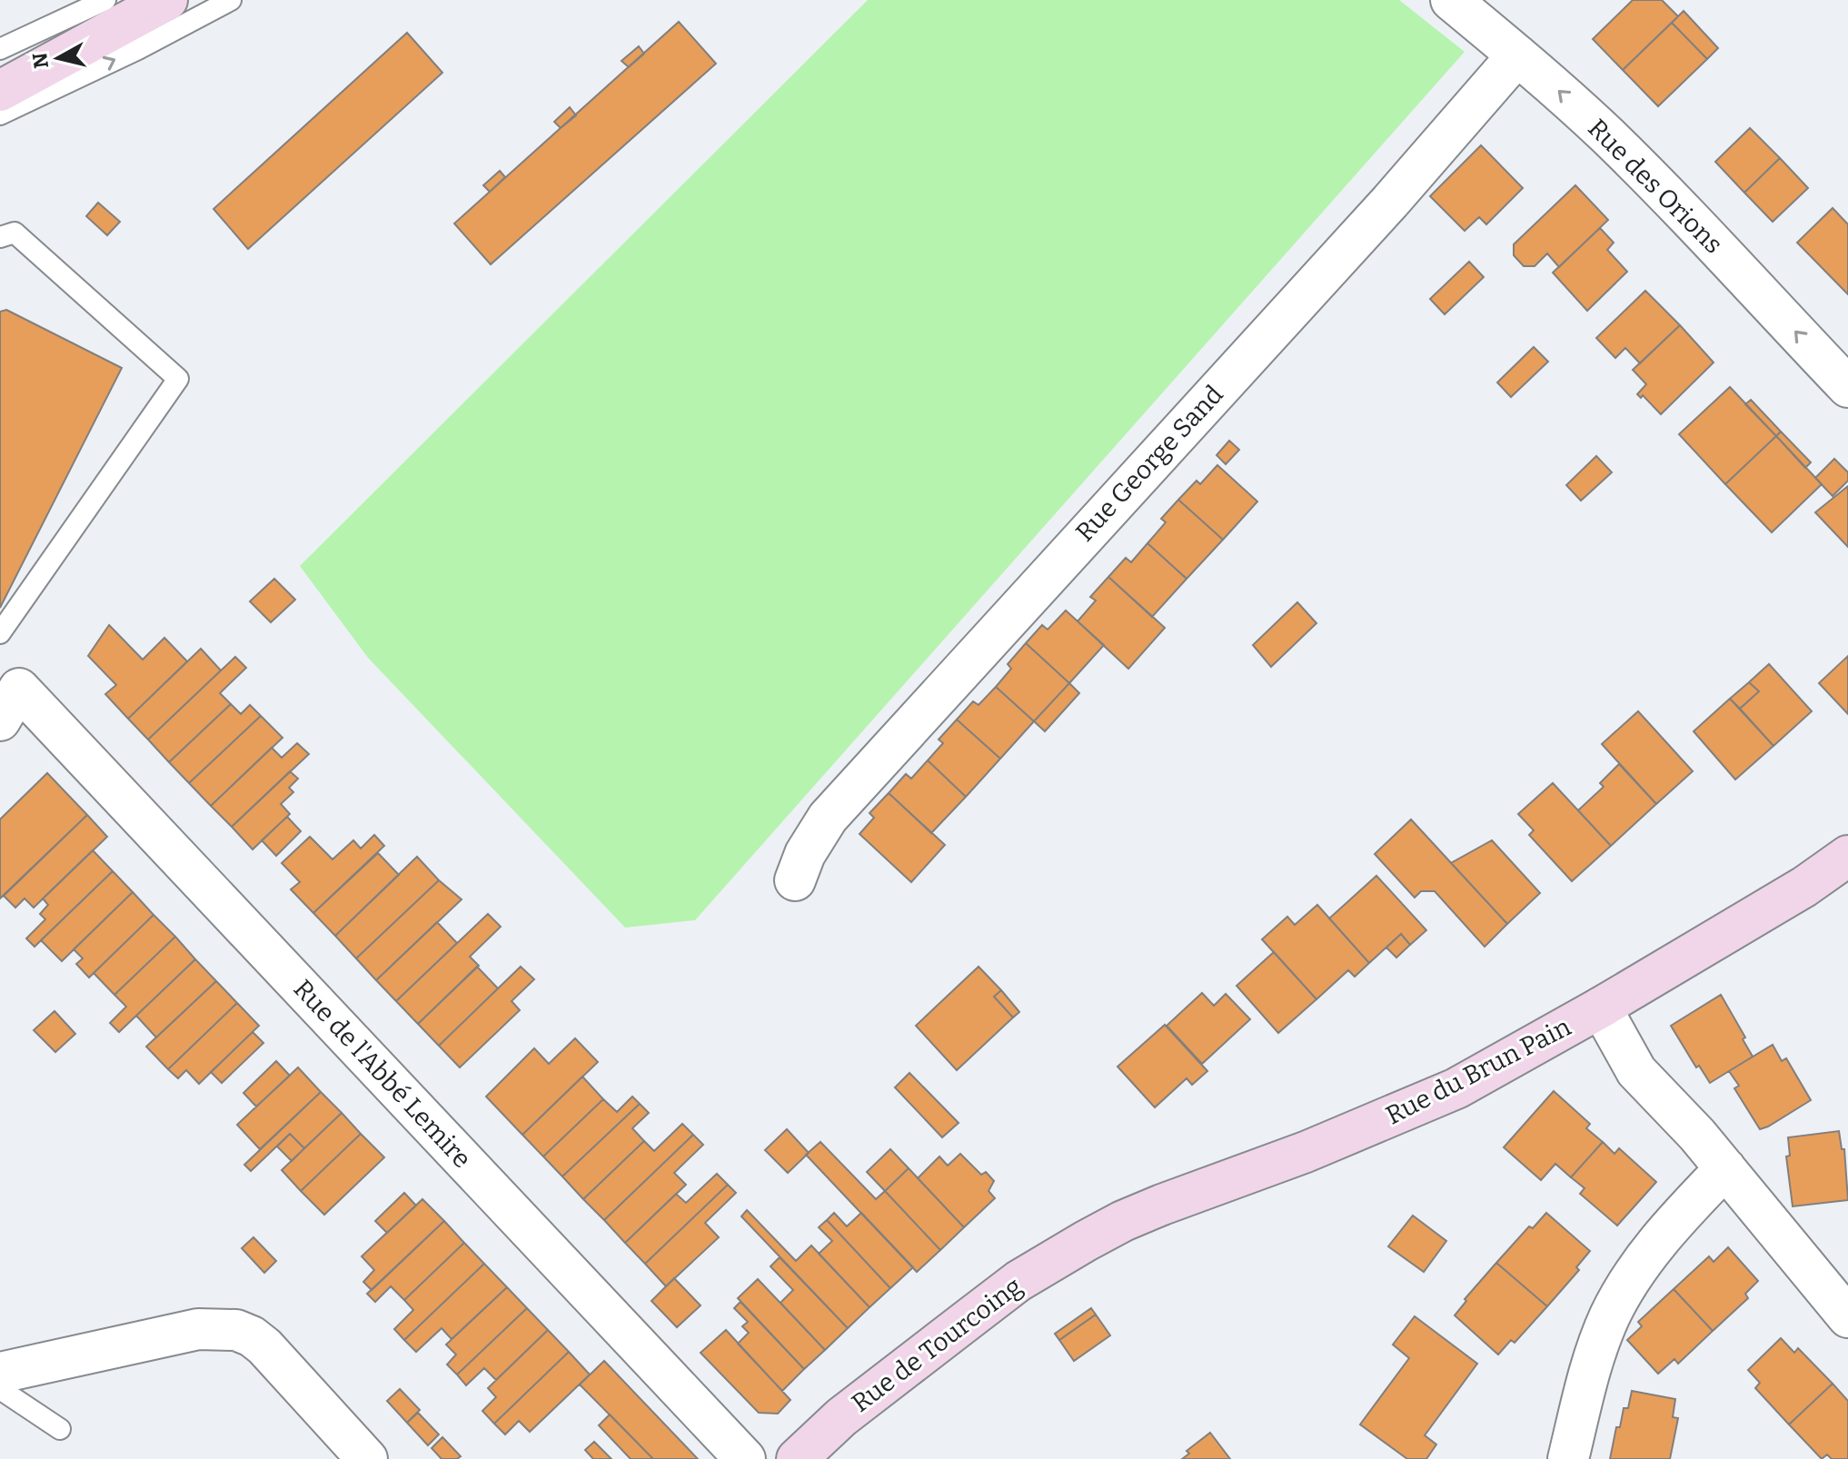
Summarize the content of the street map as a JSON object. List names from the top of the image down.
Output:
{
  "streets": {
    "main road": ["Rue du Brun Pain", "Rue de Tourcoing"],
    "street": ["Rue des Orions", "Rue George Sand", "Rue de l'Abbé Lemire"]
  },
  "crossings": [
    ["Rue des Orions", "Rue George Sand"],
    ["Rue du Brun Pain", "Rue de Tourcoing"]
  ],
  "one_way": ["Rue des Orions"],
  "north": "left"
}
